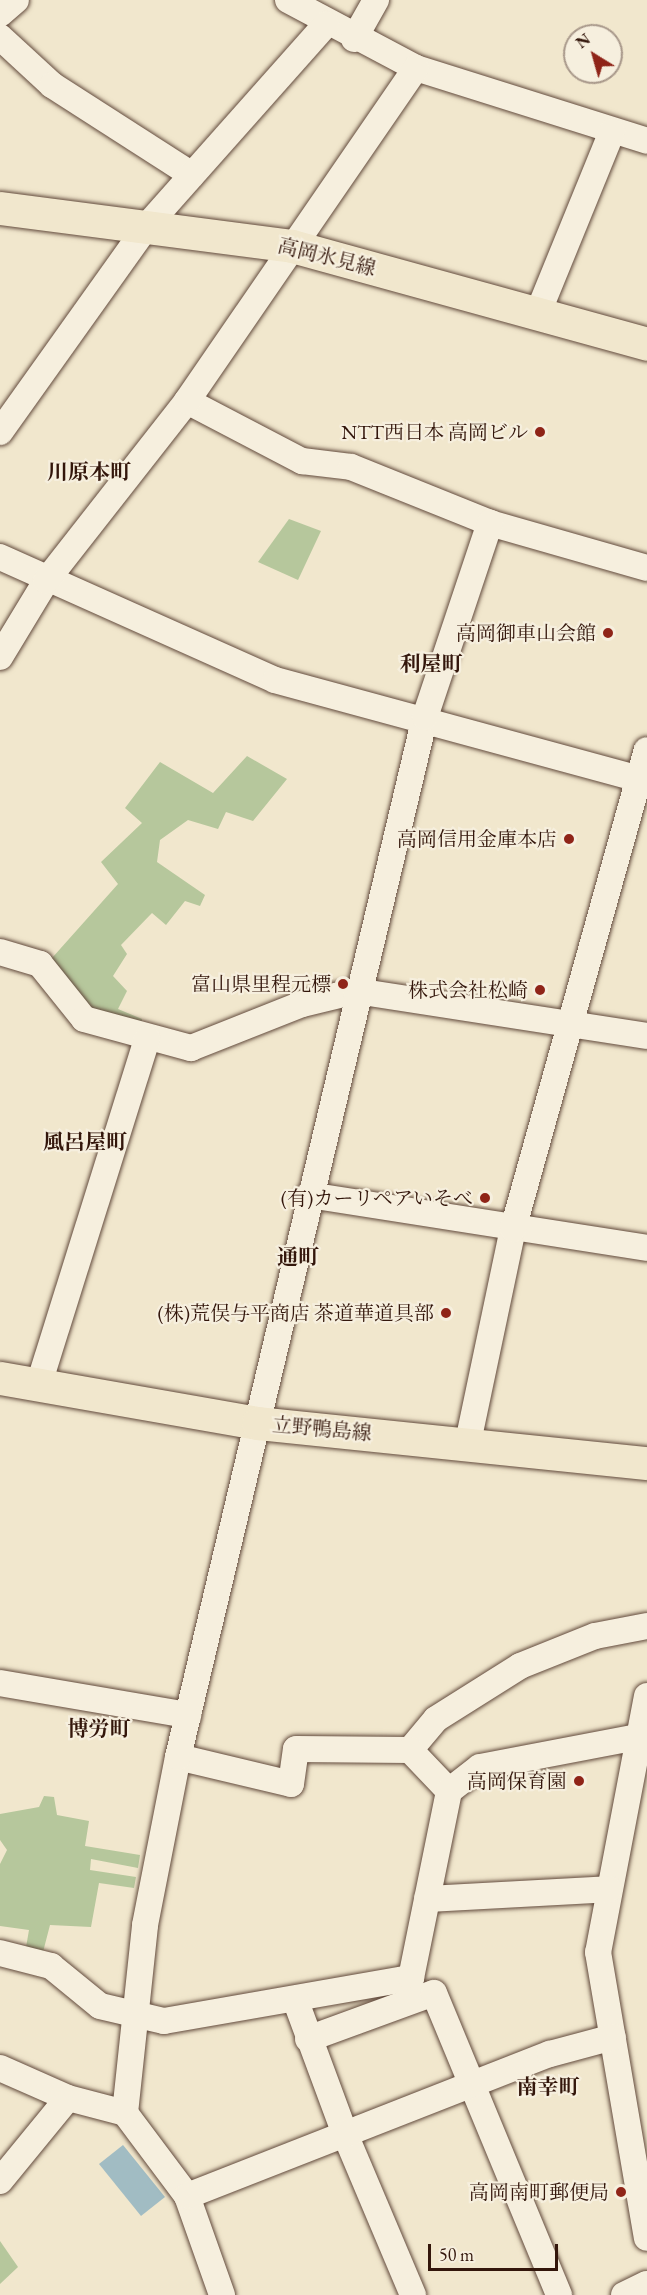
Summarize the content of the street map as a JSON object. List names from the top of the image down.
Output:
{
  "streets": {
    "main road": ["高岡氷見線", "立野鴨島線"]
  },
  "districts": [
    "川原本町",
    "利屋町",
    "風呂屋町",
    "通町",
    "博労町",
    "南幸町"
  ],
  "places": [
    "NTT西日本 高岡ビル",
    "高岡御車山会館",
    "高岡信用金庫本店",
    "富山県里程元標",
    "株式会社松崎",
    "(有)カーリペアいそべ",
    "(株)荒俣与平商店 茶道華道具部",
    "高岡保育園",
    "高岡南町郵便局"
  ],
  "scale_bar": "50 m",
  "north": "top left"
}
